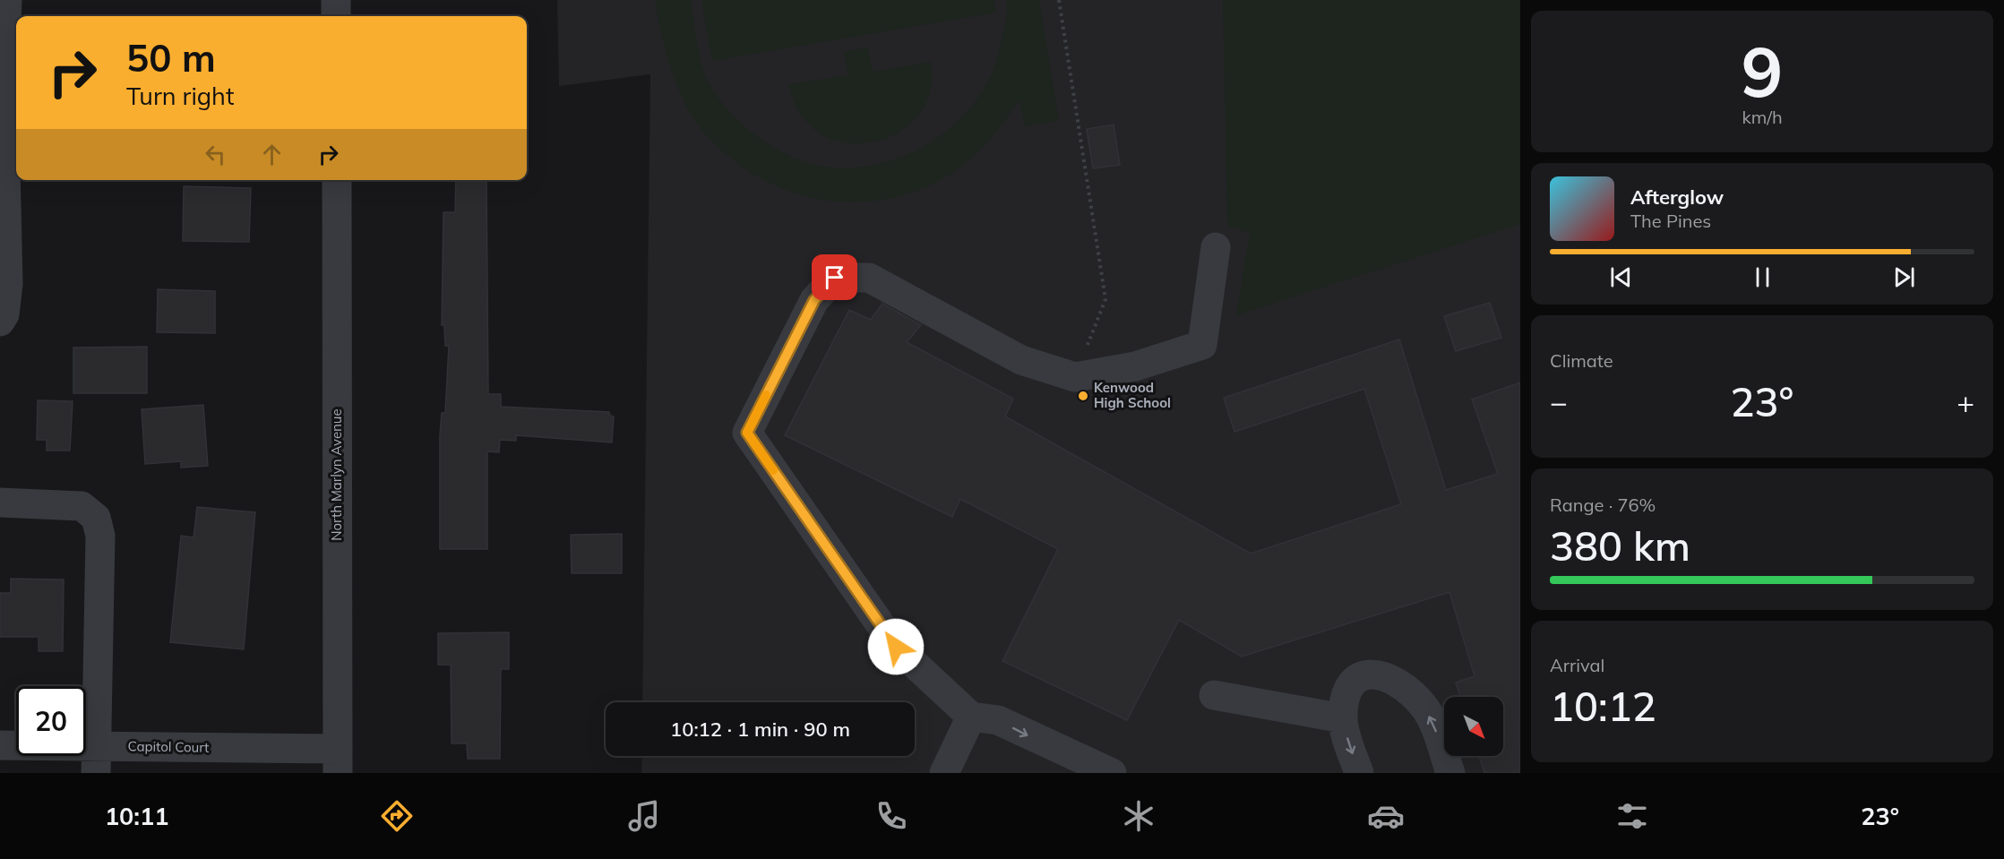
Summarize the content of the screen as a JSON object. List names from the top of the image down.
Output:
{
  "streets": {
    "street": ["North Marlyn Avenue", "Capitol Court"]
  },
  "crossings": [
    ["North Marlyn Avenue", "Capitol Court"]
  ],
  "places": ["Kenwood High School"],
  "north": "bottom right",
  "page": {
    "tile": [
      ["9", "km/h"],
      "Climate",
      ["Range · 76%", "380 km"],
      ["Arrival", "10:12"]
    ],
    "turn": ["50 m", "Turn right"],
    "song": ["Afterglow", "The Pines"],
    "heat": ["−", "23°", "+"],
    "limit": "20",
    "trip": "10:12 · 1 min · 90 m",
    "tabs": ["10:11", "23°"]
  }
}
